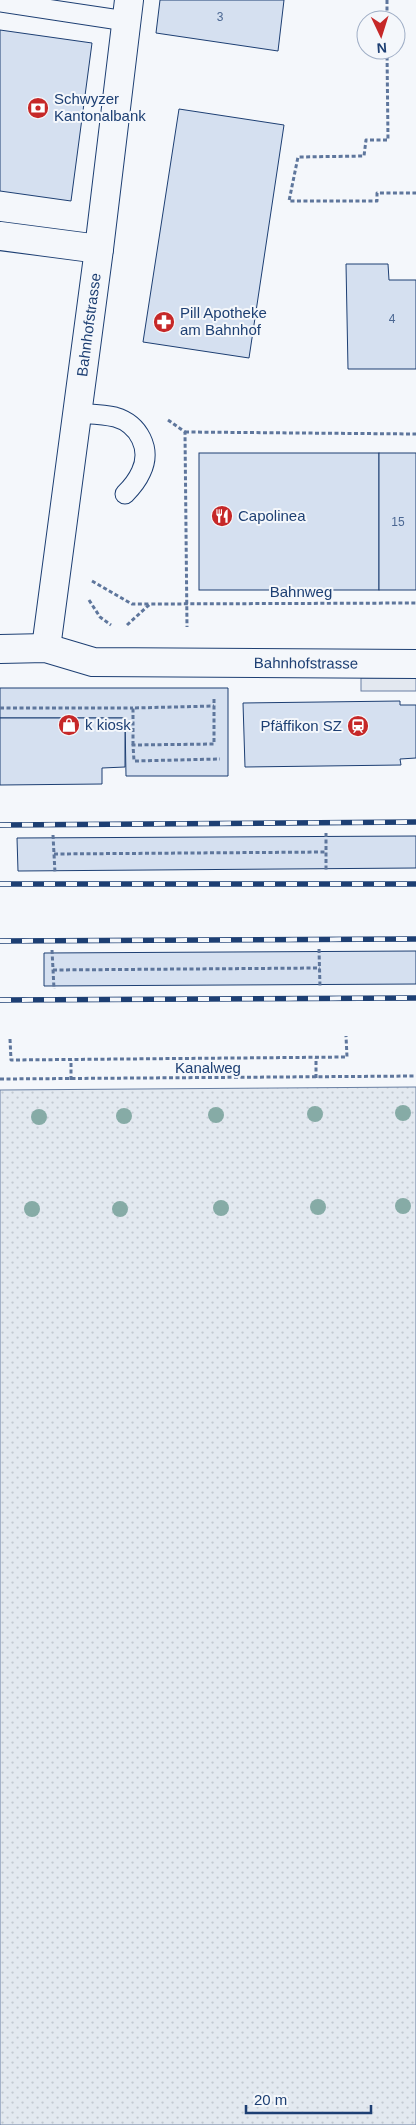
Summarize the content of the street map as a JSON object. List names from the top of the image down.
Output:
{
  "streets": {
    "street": ["Bahnhofstrasse"],
    "path": ["Bahnweg", "Kanalweg"]
  },
  "places": {
    "bank": ["Schwyzer Kantonalbank"],
    "pharmacy": ["Pill Apotheke am Bahnhof"],
    "restaurant": ["Capolinea"],
    "shop": ["k kiosk"],
    "station": ["Pfäffikon SZ"]
  },
  "house_numbers": ["3", "4", "15"],
  "scale_bar": "20 m",
  "north": "bottom"
}
